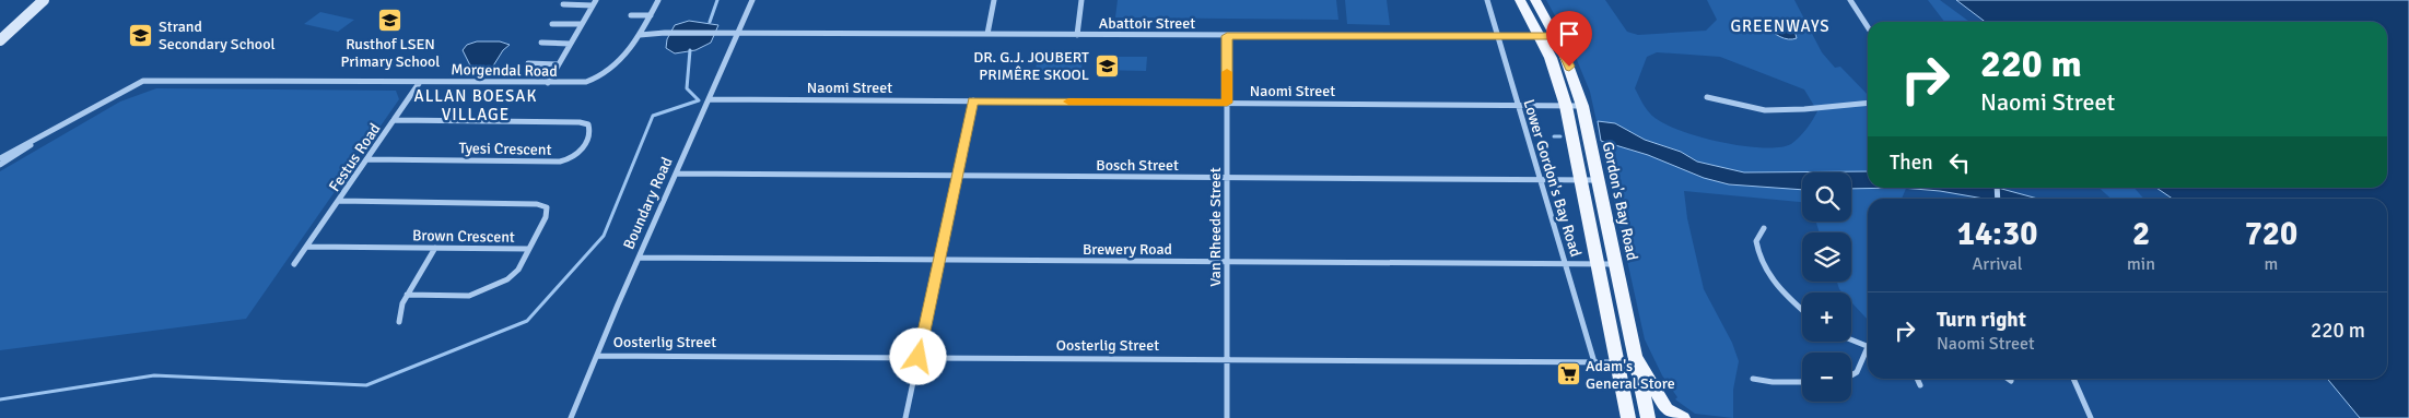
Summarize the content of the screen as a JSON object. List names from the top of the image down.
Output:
{
  "streets": {
    "main road": ["Gordon's Bay Road"],
    "street": [
      "Abattoir Street",
      "Morgendal Road",
      "Naomi Street",
      "Tyesi Crescent",
      "Festus Road",
      "Bosch Street",
      "Lower Gordon's Bay Road",
      "Boundary Road",
      "Van Rheede Street",
      "Brown Crescent",
      "Brewery Road",
      "Oosterlig Street"
    ]
  },
  "crossings": [
    ["Abattoir Street", "Lower Gordon's Bay Road"],
    ["Abattoir Street", "Gordon's Bay Road"],
    ["Abattoir Street", "Boundary Road"],
    ["Abattoir Street", "Van Rheede Street"],
    ["Morgendal Road", "Festus Road"],
    ["Naomi Street", "Lower Gordon's Bay Road"],
    ["Naomi Street", "Gordon's Bay Road"],
    ["Naomi Street", "Boundary Road"],
    ["Naomi Street", "Van Rheede Street"],
    ["Tyesi Crescent", "Festus Road"],
    ["Festus Road", "Brown Crescent"],
    ["Bosch Street", "Lower Gordon's Bay Road"],
    ["Bosch Street", "Gordon's Bay Road"],
    ["Bosch Street", "Boundary Road"],
    ["Bosch Street", "Van Rheede Street"],
    ["Lower Gordon's Bay Road", "Brewery Road"],
    ["Lower Gordon's Bay Road", "Oosterlig Street"],
    ["Gordon's Bay Road", "Brewery Road"],
    ["Boundary Road", "Brewery Road"],
    ["Boundary Road", "Oosterlig Street"],
    ["Van Rheede Street", "Brewery Road"],
    ["Van Rheede Street", "Oosterlig Street"]
  ],
  "districts": ["GREENWAYS", "ALLAN BOESAK VILLAGE"],
  "places": {
    "school or university": ["Rusthof LSEN Primary School", "Strand Secondary School", "DR. G.J. JOUBERT PRIMÊRE SKOOL"],
    "supermarket": ["Adam's General Store"]
  },
  "page": {
    "turn": ["220 m", "Naomi Street"],
    "then": "Then",
    "map_buttons": ["+", "−"],
    "eta": [
      "14:30",
      "Arrival",
      "2",
      "min",
      "720",
      "m"
    ],
    "list": [
      {
        "name": "Turn right",
        "note": "Naomi Street",
        "value": "220 m"
      }
    ]
  }
}
